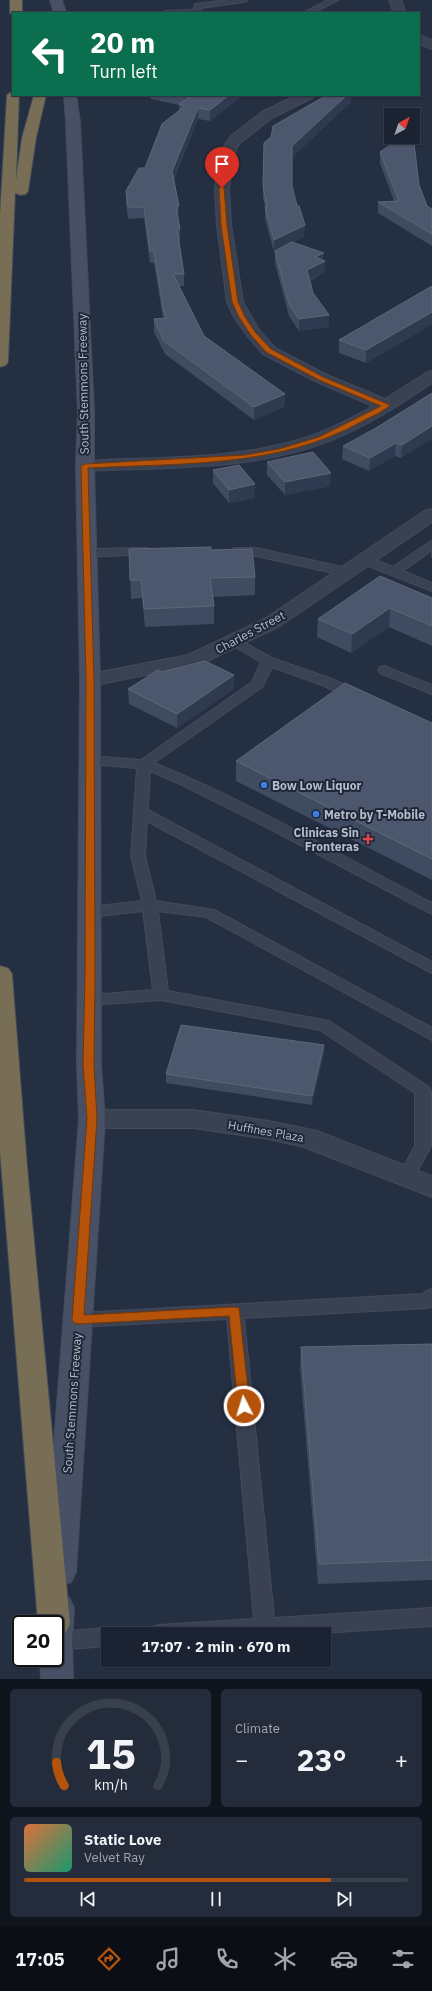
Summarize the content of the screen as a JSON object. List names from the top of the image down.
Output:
{
  "streets": {
    "main road": ["South Stemmons Freeway"],
    "street": ["Charles Street", "Huffines Plaza"]
  },
  "crossings": [
    ["South Stemmons Freeway", "Charles Street"],
    ["South Stemmons Freeway", "Huffines Plaza"]
  ],
  "places": {
    "other": ["Bow Low Liquor", "Metro by T-Mobile"],
    "health": ["Clinicas Sin Fronteras"]
  },
  "north": "top right",
  "page": {
    "turn": ["20 m", "Turn left"],
    "limit": "20",
    "trip": "17:07 · 2 min · 670 m",
    "tile": "Climate",
    "heat": ["−", "23°", "+"],
    "song": ["Static Love", "Velvet Ray"],
    "tabs": "17:05",
    "gauge": ["15", "km/h"]
  }
}
